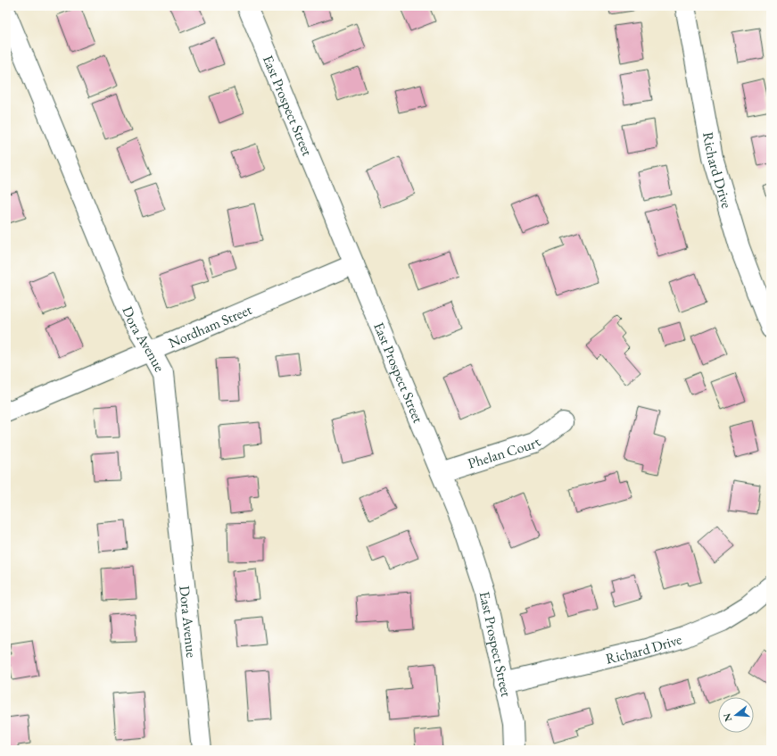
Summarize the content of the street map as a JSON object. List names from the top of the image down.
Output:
{
  "streets": {
    "street": [
      "East Prospect Street",
      "Richard Drive",
      "Nordham Street",
      "Dora Avenue",
      "Phelan Court"
    ]
  },
  "crossings": [
    ["East Prospect Street", "Richard Drive"],
    ["East Prospect Street", "Nordham Street"],
    ["East Prospect Street", "Phelan Court"],
    ["Nordham Street", "Dora Avenue"]
  ],
  "north": "left"
}
